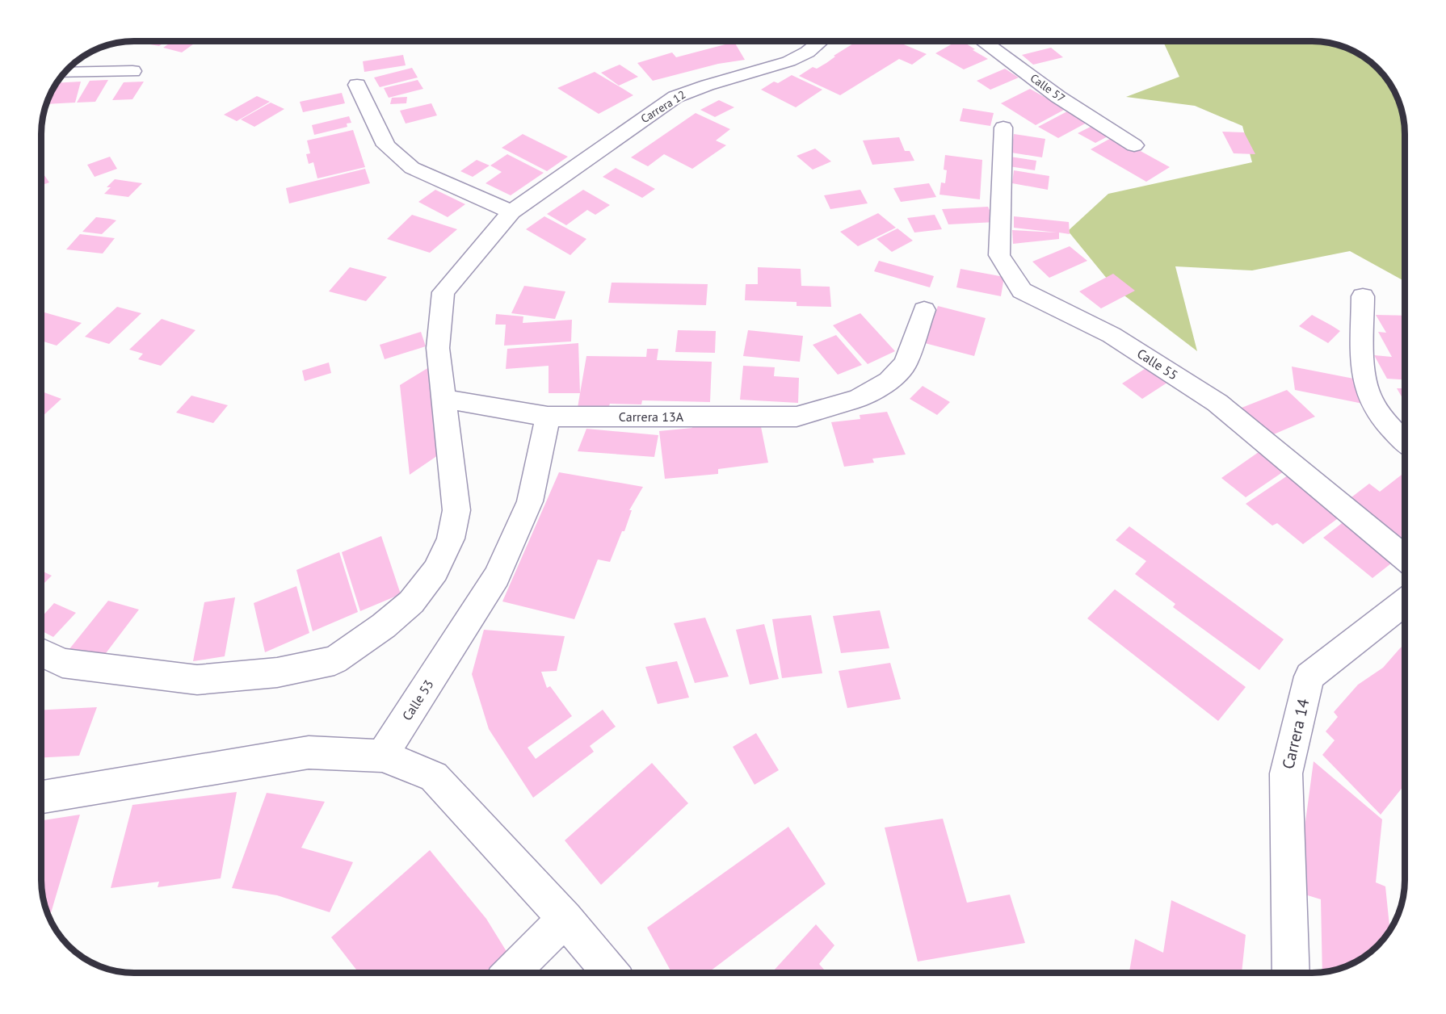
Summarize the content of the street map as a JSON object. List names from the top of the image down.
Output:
{
  "streets": {
    "street": [
      "Calle 57",
      "Carrera 12",
      "Calle 55",
      "Carrera 13A",
      "Calle 53",
      "Carrera 14"
    ]
  },
  "crossings": [
    ["Carrera 12", "Carrera 13A"],
    ["Carrera 13A", "Calle 53"]
  ]
}
